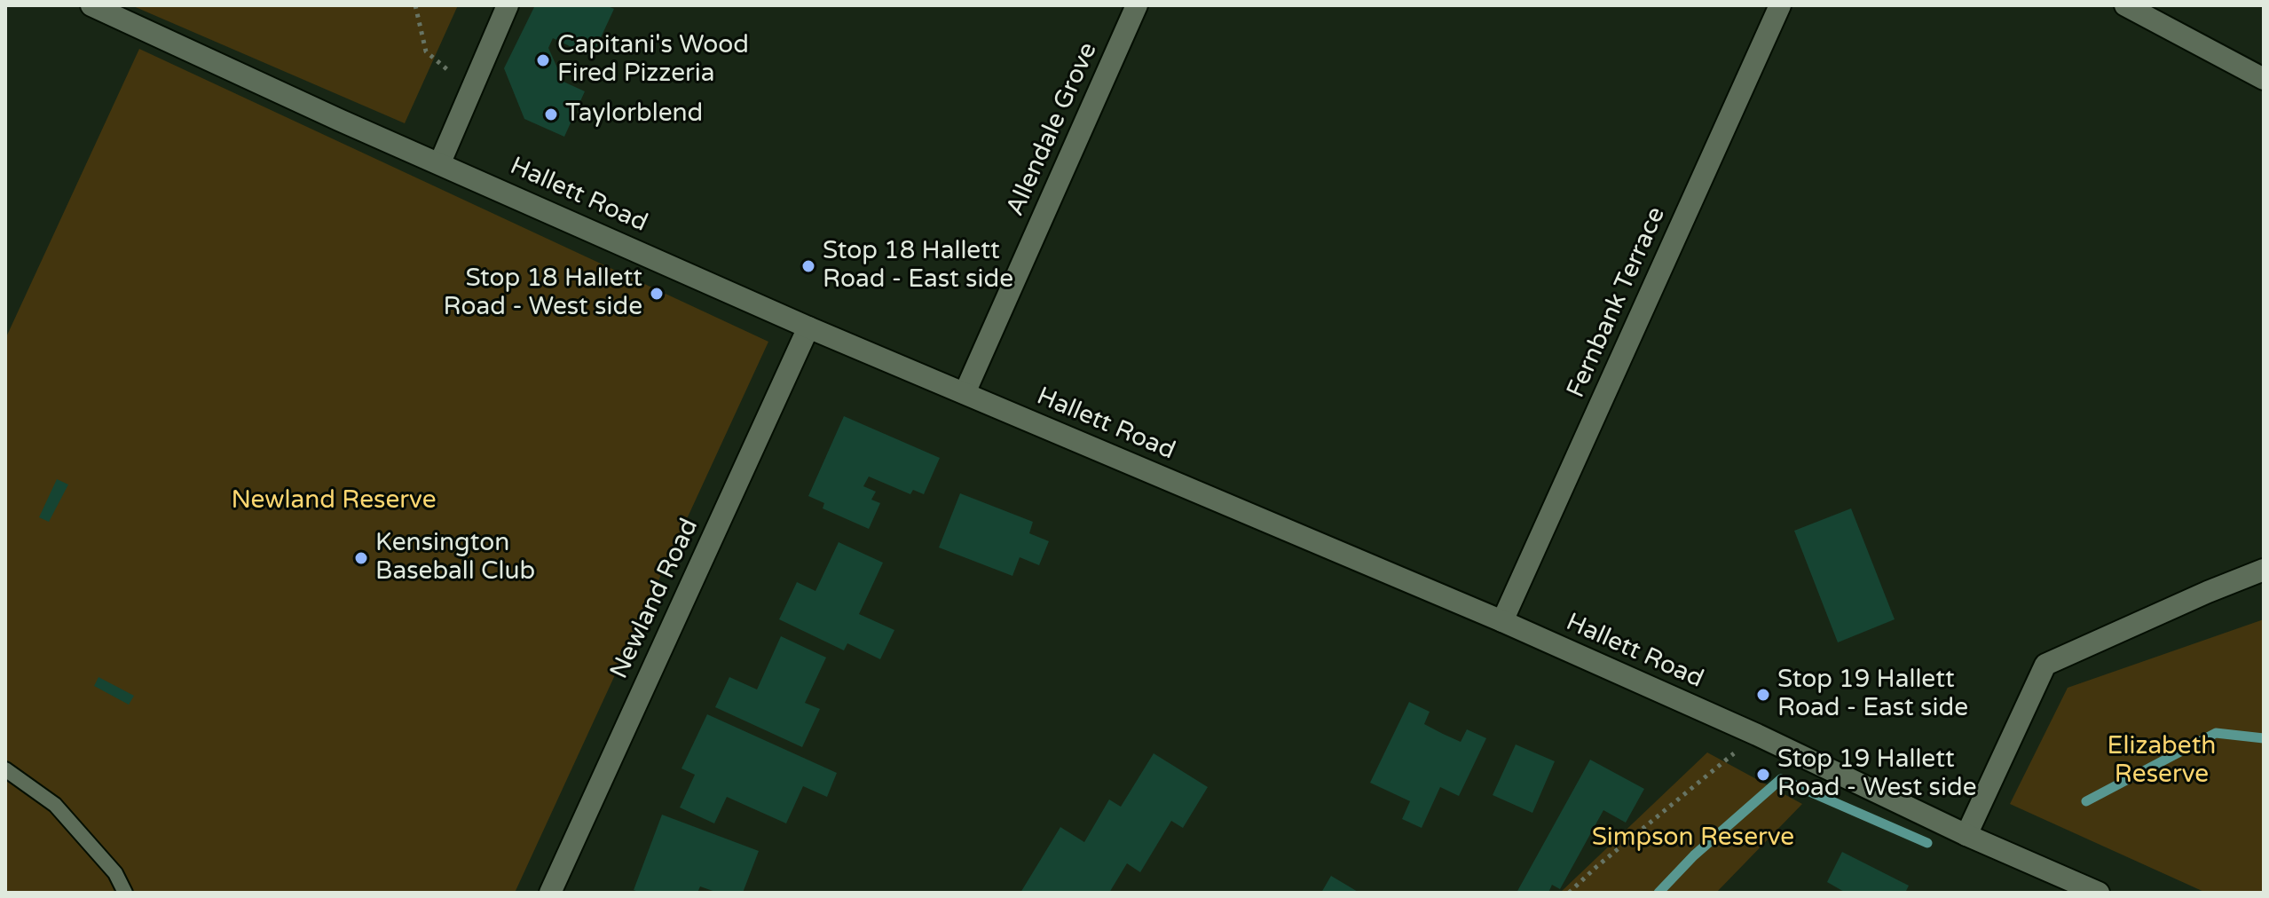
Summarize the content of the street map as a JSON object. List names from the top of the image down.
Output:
{
  "streets": {
    "street": [
      "Allendale Grove",
      "Hallett Road",
      "Fernbank Terrace",
      "Newland Road"
    ]
  },
  "crossings": [
    ["Allendale Grove", "Hallett Road"],
    ["Hallett Road", "Fernbank Terrace"],
    ["Hallett Road", "Newland Road"]
  ],
  "parks": ["Newland Reserve", "Elizabeth Reserve", "Simpson Reserve"],
  "places": [
    "Capitani's Wood Fired Pizzeria",
    "Taylorblend",
    "Stop 18 Hallett Road - East side",
    "Stop 18 Hallett Road - West side",
    "Kensington Baseball Club",
    "Stop 19 Hallett Road - East side",
    "Stop 19 Hallett Road - West side"
  ]
}
